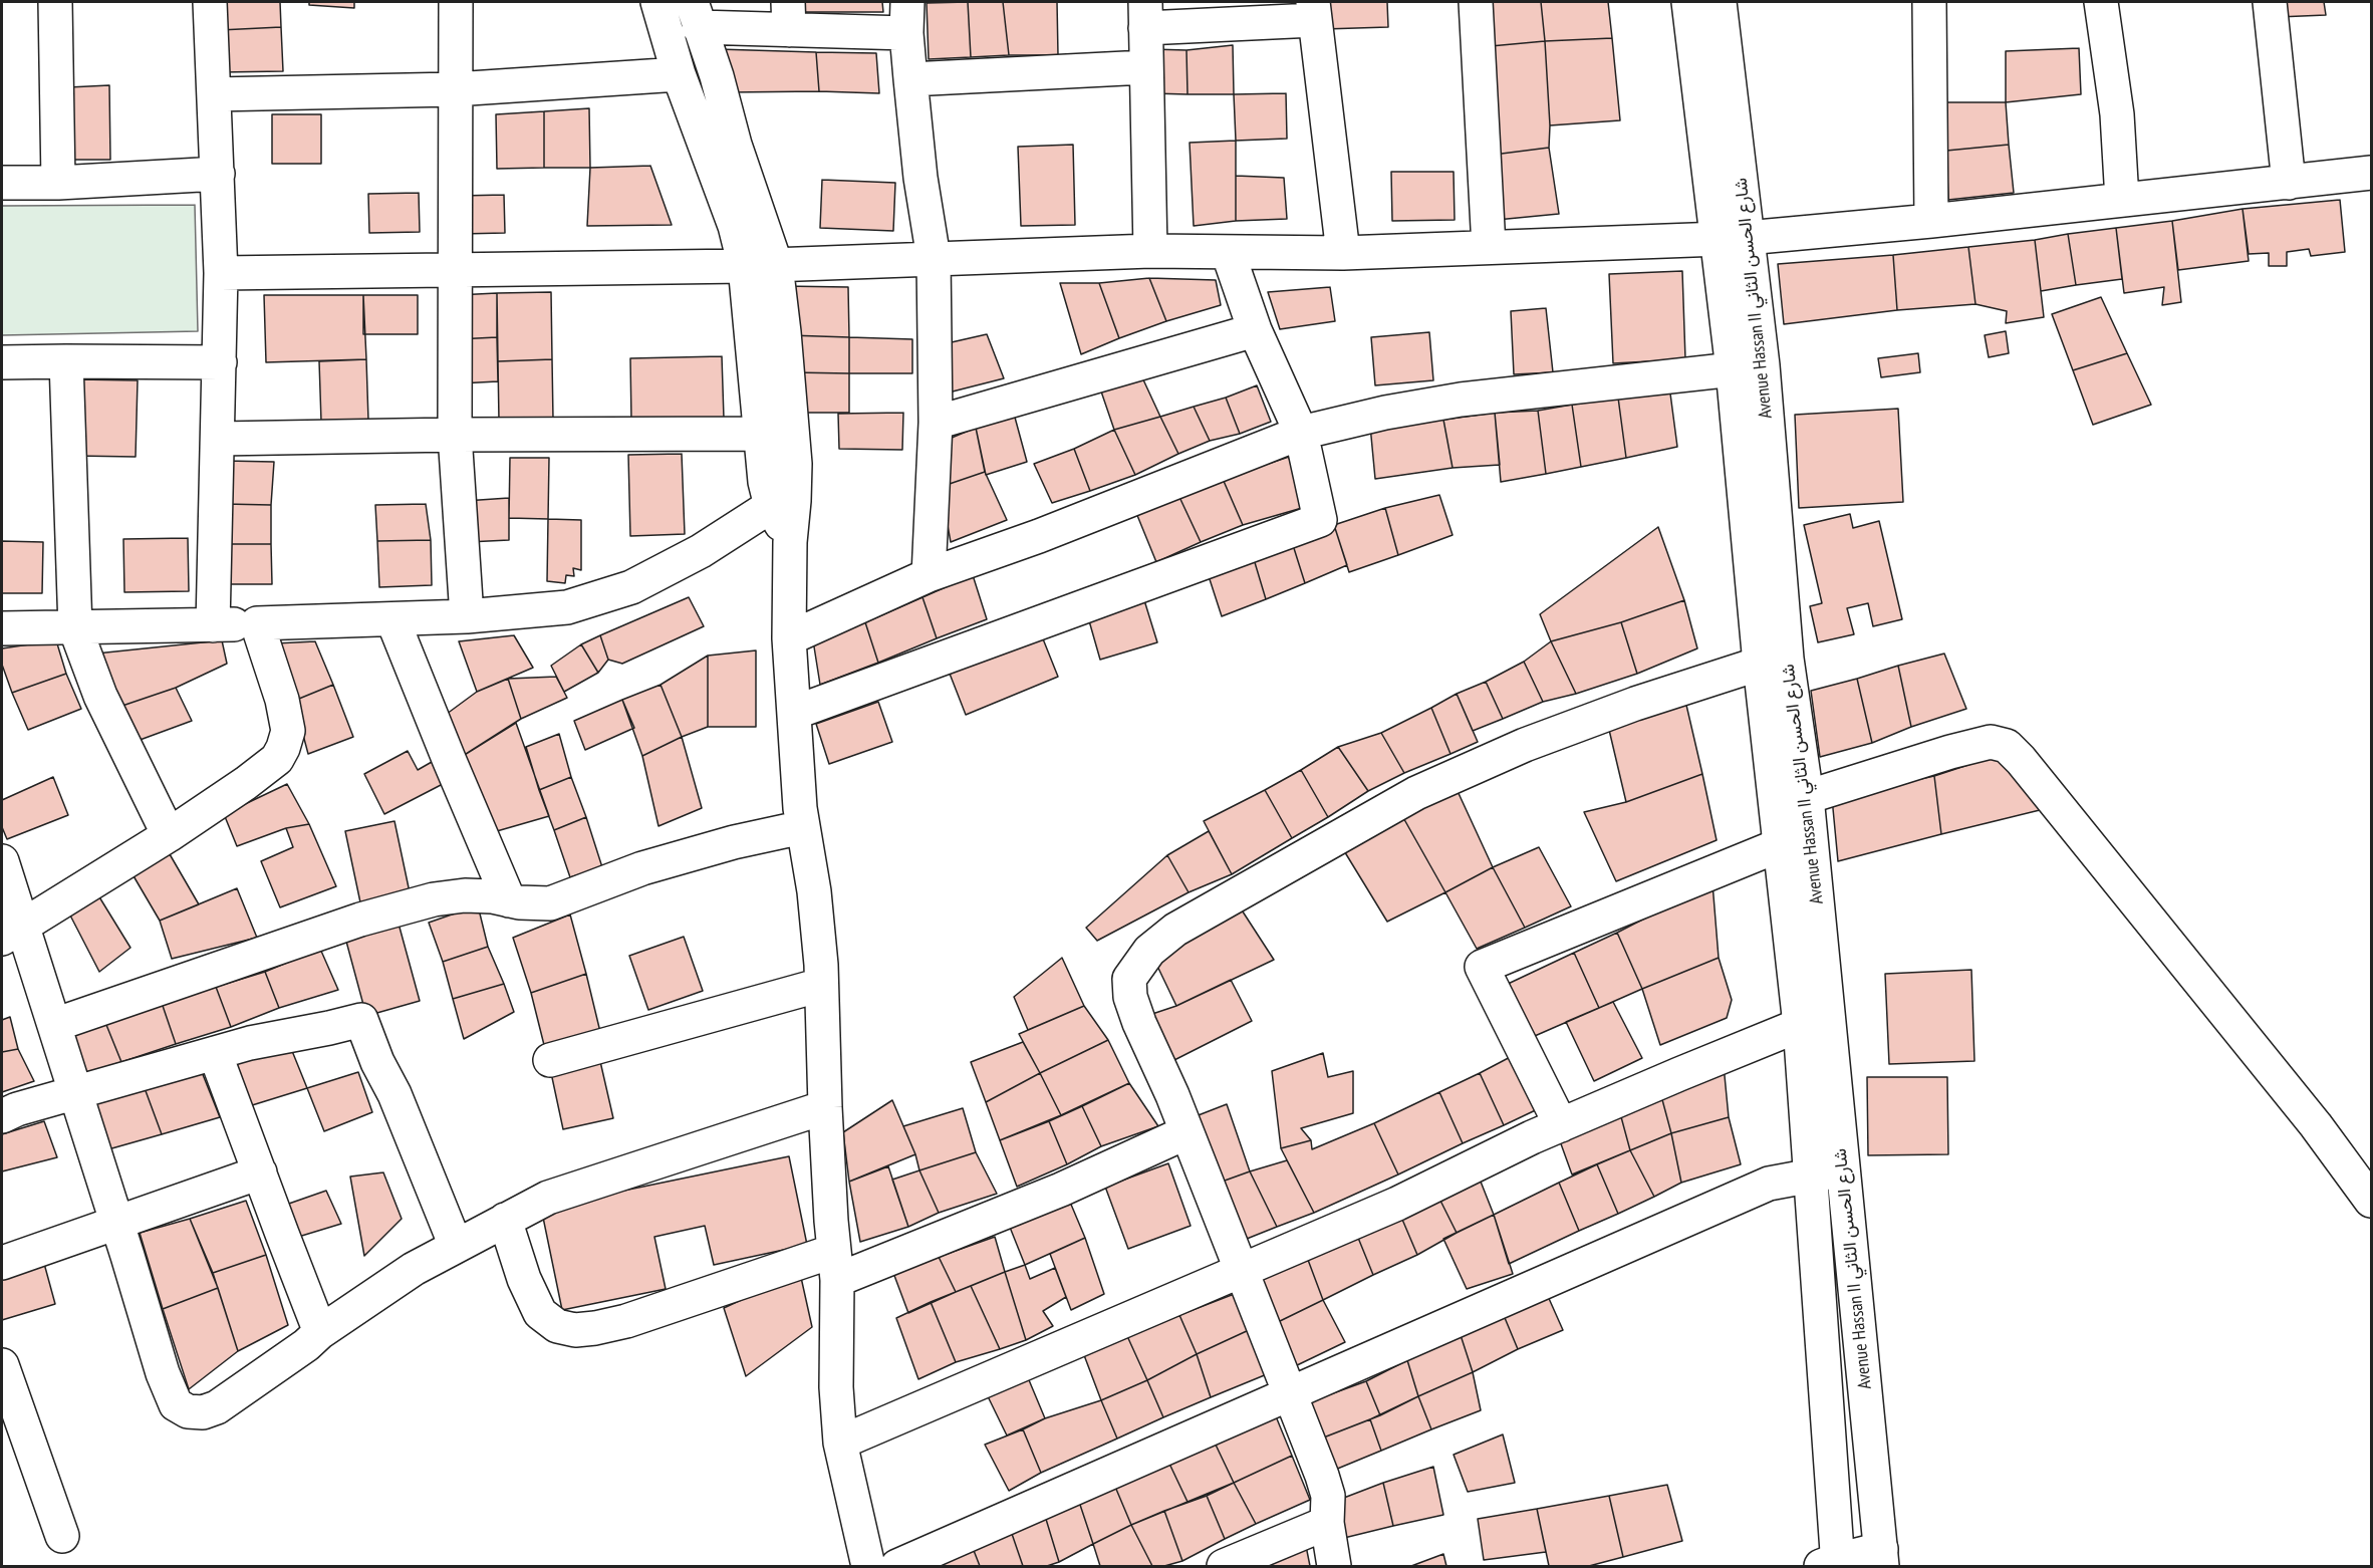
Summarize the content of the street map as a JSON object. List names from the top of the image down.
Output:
{
  "streets": {
    "street": ["Avenue Hassan II شارع الحسن الثاني"]
  }
}
